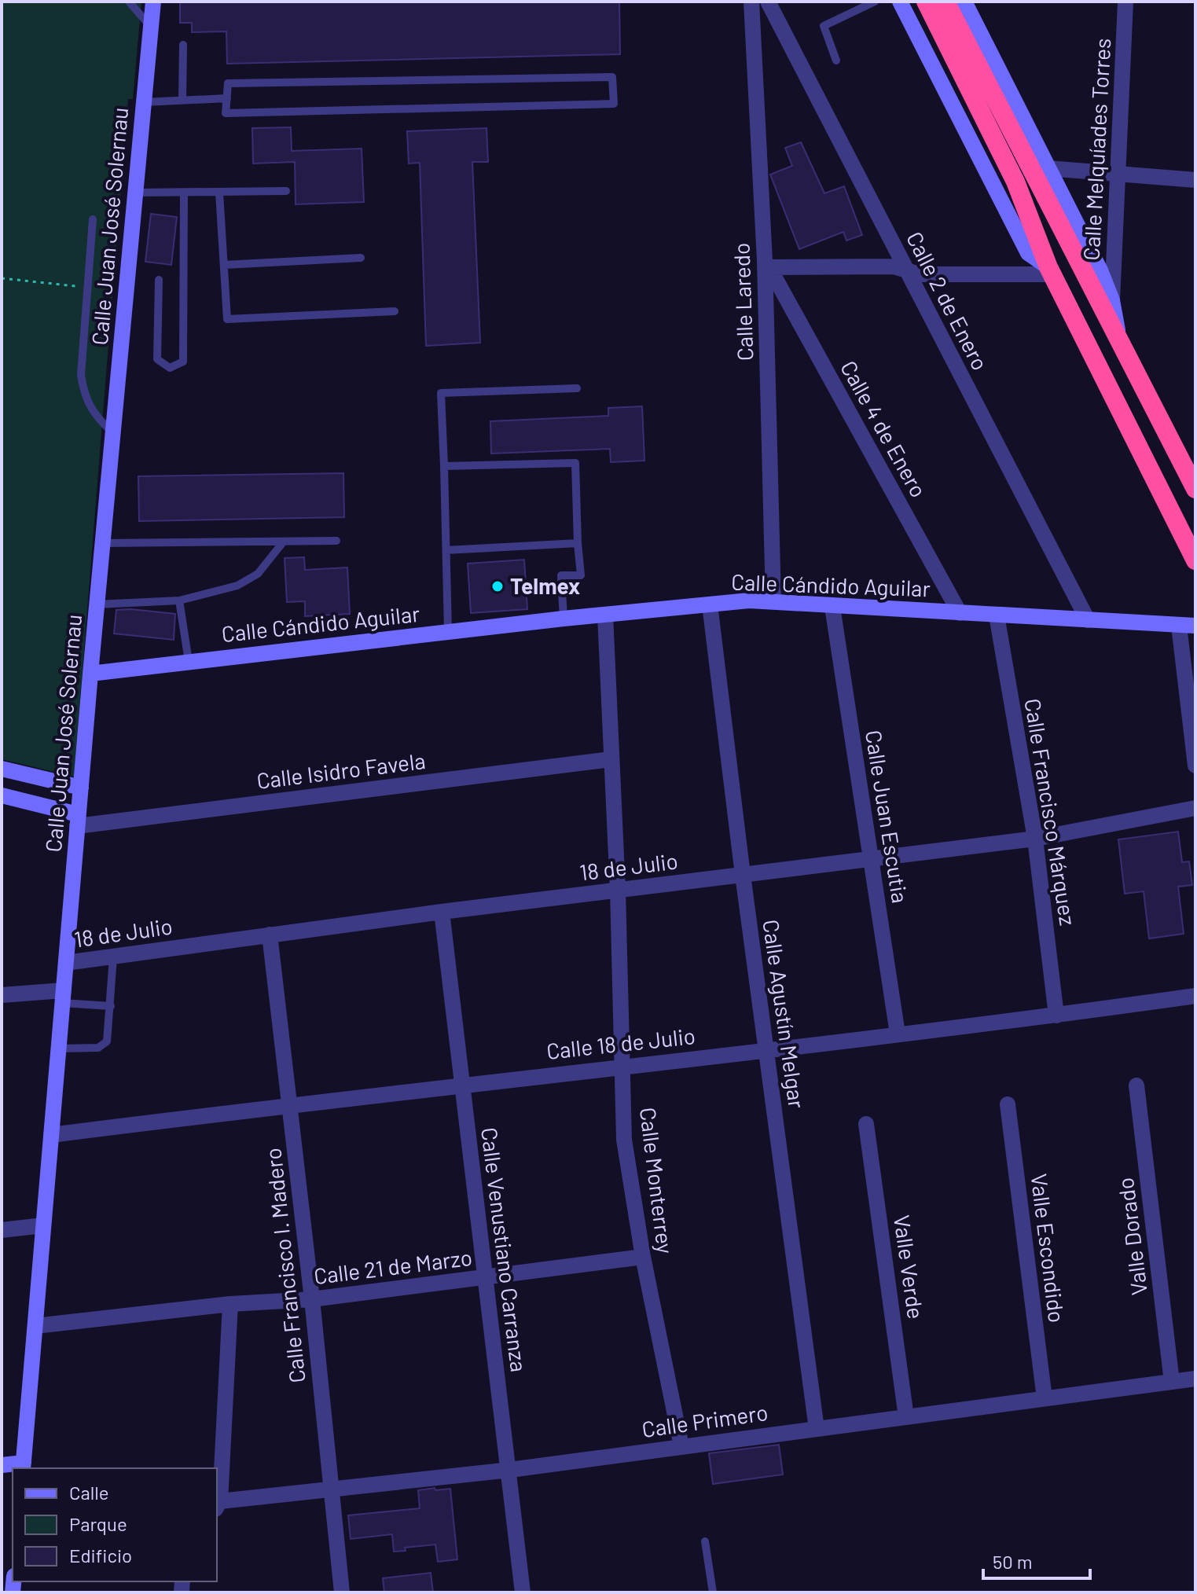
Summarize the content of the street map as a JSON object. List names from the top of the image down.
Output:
{
  "streets": {
    "street": [
      "Calle Melquíades Torres",
      "Calle Juan José Solernau",
      "Calle 2 de Enero",
      "Calle Laredo",
      "Calle 4 de Enero",
      "Calle Cándido Aguilar",
      "Calle Isidro Favela",
      "Calle Francisco Márquez",
      "Calle Juan Escutia",
      "18 de Julio",
      "Calle Agustín Melgar",
      "Calle 18 de Julio",
      "Calle Monterrey",
      "Valle Dorado",
      "Valle Escondido",
      "Calle Venustiano Carranza",
      "Calle Francisco I. Madero",
      "Calle 21 de Marzo",
      "Valle Verde",
      "Calle Primero"
    ]
  },
  "crossings": [
    ["Calle Juan José Solernau", "Calle Cándido Aguilar"],
    ["Calle Juan José Solernau", "Calle Isidro Favela"],
    ["Calle Juan José Solernau", "18 de Julio"],
    ["Calle Juan José Solernau", "Calle 18 de Julio"],
    ["Calle Juan José Solernau", "Calle 21 de Marzo"],
    ["Calle 2 de Enero", "Calle Cándido Aguilar"],
    ["Calle Laredo", "Calle 4 de Enero"],
    ["Calle Laredo", "Calle Cándido Aguilar"],
    ["Calle 4 de Enero", "Calle Cándido Aguilar"],
    ["Calle Cándido Aguilar", "Calle Francisco Márquez"],
    ["Calle Cándido Aguilar", "Calle Juan Escutia"],
    ["Calle Cándido Aguilar", "Calle Agustín Melgar"],
    ["Calle Cándido Aguilar", "Calle Monterrey"],
    ["Calle Isidro Favela", "Calle Monterrey"],
    ["Calle Francisco Márquez", "18 de Julio"],
    ["Calle Francisco Márquez", "Calle 18 de Julio"],
    ["Calle Juan Escutia", "18 de Julio"],
    ["Calle Juan Escutia", "Calle 18 de Julio"],
    ["18 de Julio", "Calle Agustín Melgar"],
    ["18 de Julio", "Calle Monterrey"],
    ["18 de Julio", "Calle Venustiano Carranza"],
    ["18 de Julio", "Calle Francisco I. Madero"],
    ["Calle Agustín Melgar", "Calle 18 de Julio"],
    ["Calle Agustín Melgar", "Calle Primero"],
    ["Calle 18 de Julio", "Calle Monterrey"],
    ["Calle 18 de Julio", "Calle Venustiano Carranza"],
    ["Calle 18 de Julio", "Calle Francisco I. Madero"],
    ["Calle Monterrey", "Calle 21 de Marzo"],
    ["Calle Monterrey", "Calle Primero"],
    ["Valle Dorado", "Calle Primero"],
    ["Valle Escondido", "Calle Primero"],
    ["Calle Venustiano Carranza", "Calle 21 de Marzo"],
    ["Calle Venustiano Carranza", "Calle Primero"],
    ["Calle Francisco I. Madero", "Calle 21 de Marzo"],
    ["Calle Francisco I. Madero", "Calle Primero"],
    ["Valle Verde", "Calle Primero"]
  ],
  "places": ["Telmex"],
  "legend": ["Calle", "Parque", "Edificio"],
  "scale_bar": "50 m"
}
